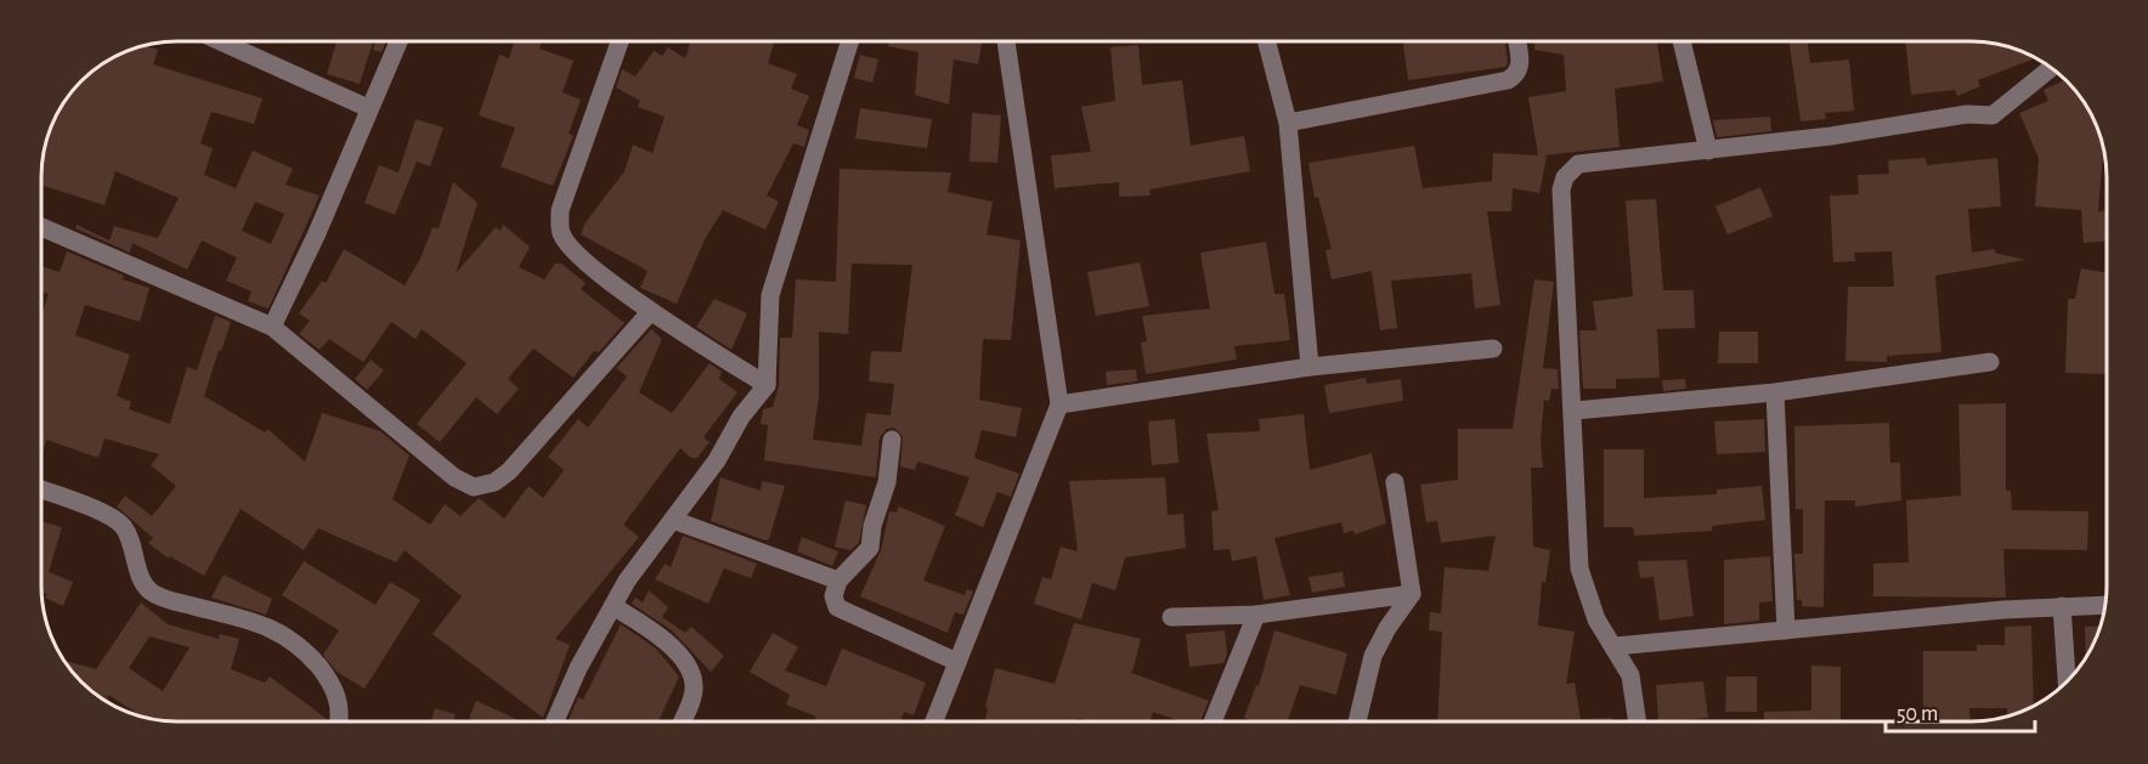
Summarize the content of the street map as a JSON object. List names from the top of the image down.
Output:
{
  "scale_bar": "50 m"
}
